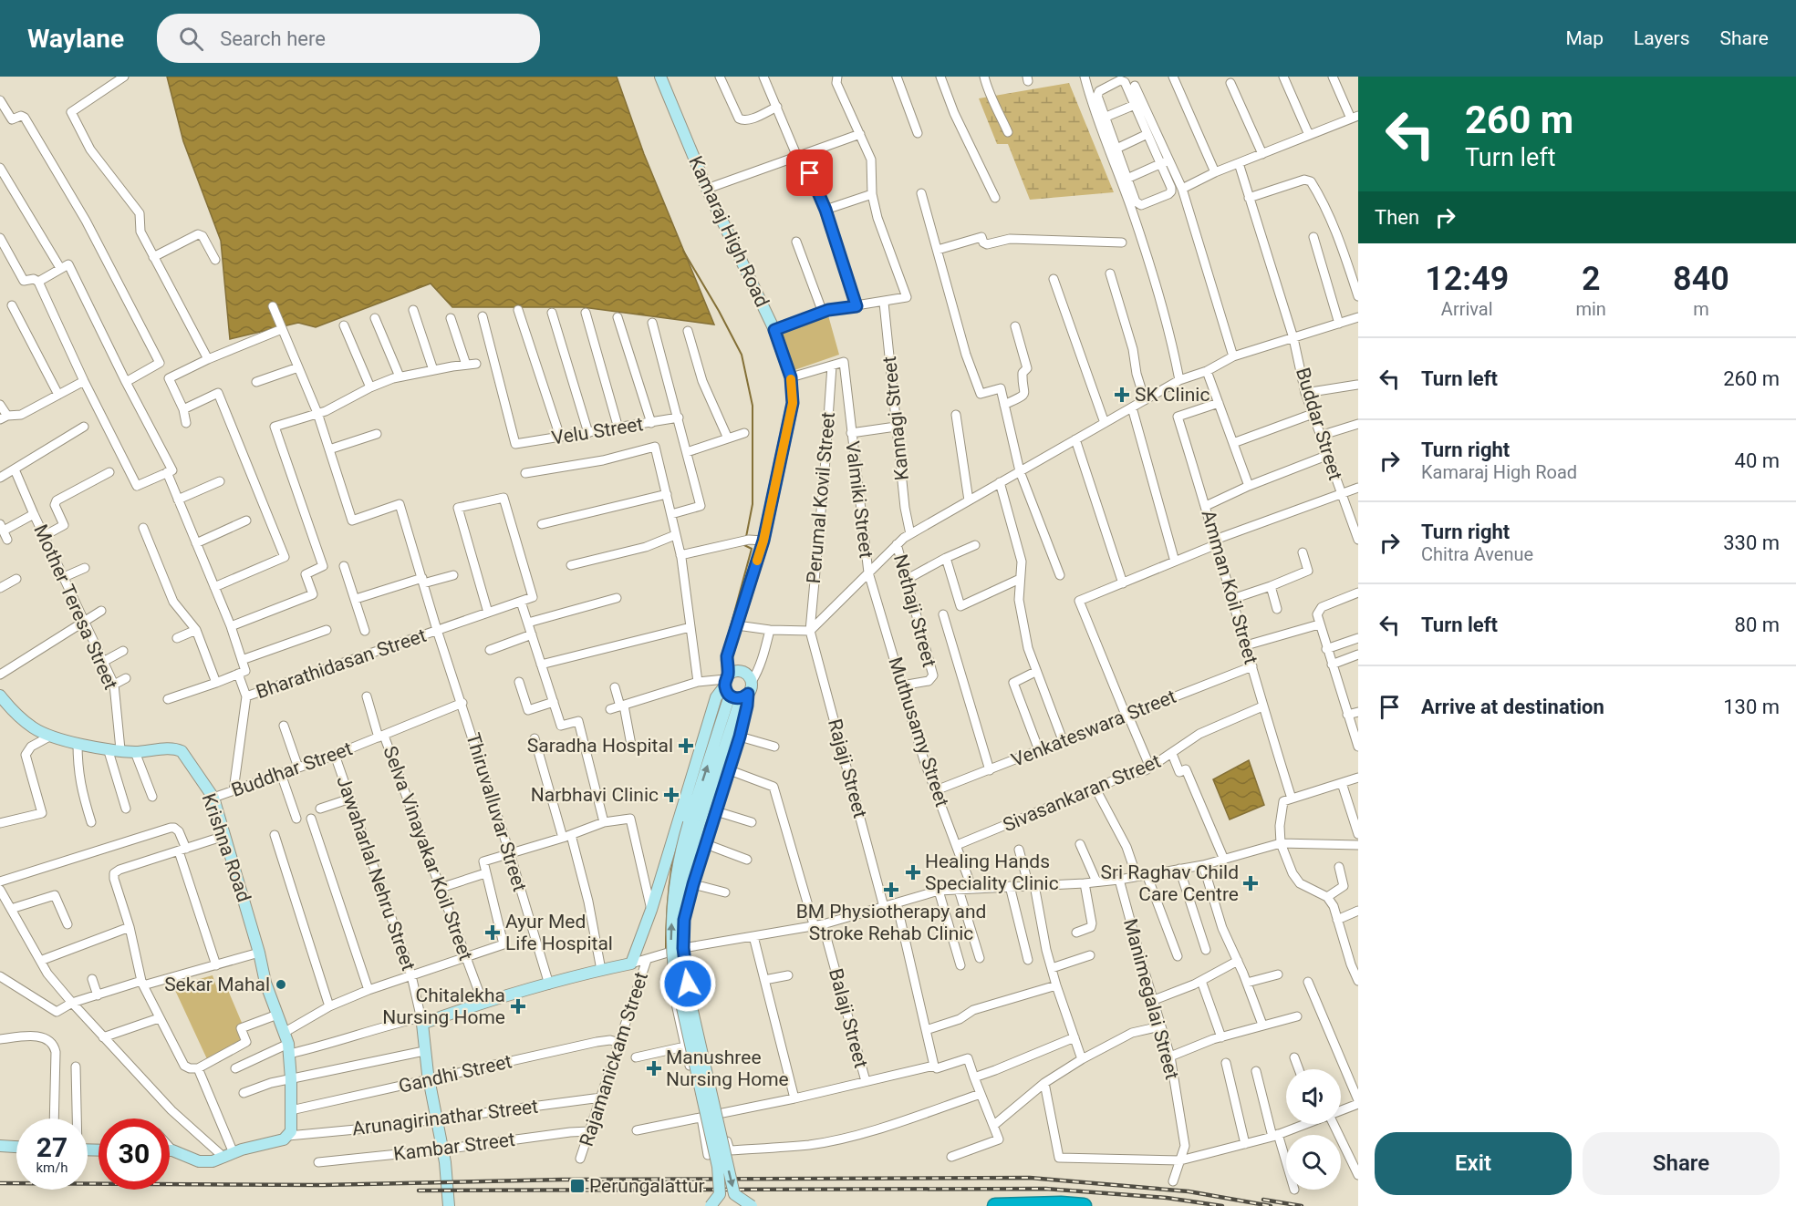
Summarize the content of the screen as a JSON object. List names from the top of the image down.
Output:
{
  "streets": {
    "street": [
      "Kamaraj High Road",
      "Kannagi Street",
      "Buddar Street",
      "Velu Street",
      "Perumal Kovil Street",
      "Valmiki Street",
      "Amman Koil Street",
      "Mother Teresa Street",
      "Nethaji Street",
      "Bharathidasan Street",
      "Venkateswara Street",
      "Muthusamy Street",
      "Rajaji Street",
      "Buddhar Street",
      "Sivasankaran Street",
      "Thiruvalluvar Street",
      "Krishna Road",
      "Selva Vinayakar Koil Street",
      "Jawaharlal Nehru Street",
      "Manimegalai Street",
      "Balaji Street",
      "Rajamanickam Street",
      "Gandhi Street",
      "Arunagirinathar Street",
      "Kambar Street"
    ]
  },
  "crossings": [
    ["Perumal Kovil Street", "Valmiki Street"],
    ["Perumal Kovil Street", "Rajaji Street"],
    ["Valmiki Street", "Muthusamy Street"],
    ["Amman Koil Street", "Venkateswara Street"],
    ["Amman Koil Street", "Sivasankaran Street"],
    ["Mother Teresa Street", "Krishna Road"],
    ["Nethaji Street", "Muthusamy Street"],
    ["Bharathidasan Street", "Thiruvalluvar Street"],
    ["Venkateswara Street", "Muthusamy Street"],
    ["Muthusamy Street", "Sivasankaran Street"],
    ["Buddhar Street", "Thiruvalluvar Street"],
    ["Buddhar Street", "Krishna Road"],
    ["Buddhar Street", "Selva Vinayakar Koil Street"],
    ["Buddhar Street", "Jawaharlal Nehru Street"],
    ["Krishna Road", "Gandhi Street"],
    ["Krishna Road", "Arunagirinathar Street"],
    ["Rajamanickam Street", "Gandhi Street"],
    ["Rajamanickam Street", "Arunagirinathar Street"],
    ["Rajamanickam Street", "Kambar Street"]
  ],
  "places": {
    "health": [
      "SK Clinic",
      "Saradha Hospital",
      "Narbhavi Clinic",
      "Healing Hands Speciality Clinic",
      "Sri Raghav Child Care Centre",
      "BM Physiotherapy and Stroke Rehab Clinic",
      "Ayur Med Life Hospital",
      "Chitalekha Nursing Home",
      "Manushree Nursing Home"
    ],
    "other": ["Sekar Mahal"],
    "transit": ["Perungalattur"]
  },
  "page": {
    "header": "Waylane",
    "search": "Search here",
    "nav": ["Map", "Layers", "Share"],
    "turn": ["260 m", "Turn left"],
    "then": "Then",
    "eta": [
      "12:49",
      "Arrival",
      "2",
      "min",
      "840",
      "m"
    ],
    "list": [
      {
        "name": "Turn left",
        "value": "260 m"
      },
      {
        "name": "Turn right",
        "note": "Kamaraj High Road",
        "value": "40 m"
      },
      {
        "name": "Turn right",
        "note": "Chitra Avenue",
        "value": "330 m"
      },
      {
        "name": "Turn left",
        "value": "80 m"
      },
      {
        "name": "Arrive at destination",
        "value": "130 m"
      }
    ],
    "speed": "27 km/h",
    "limit": "30",
    "buttons": ["Exit", "Share"]
  }
}
